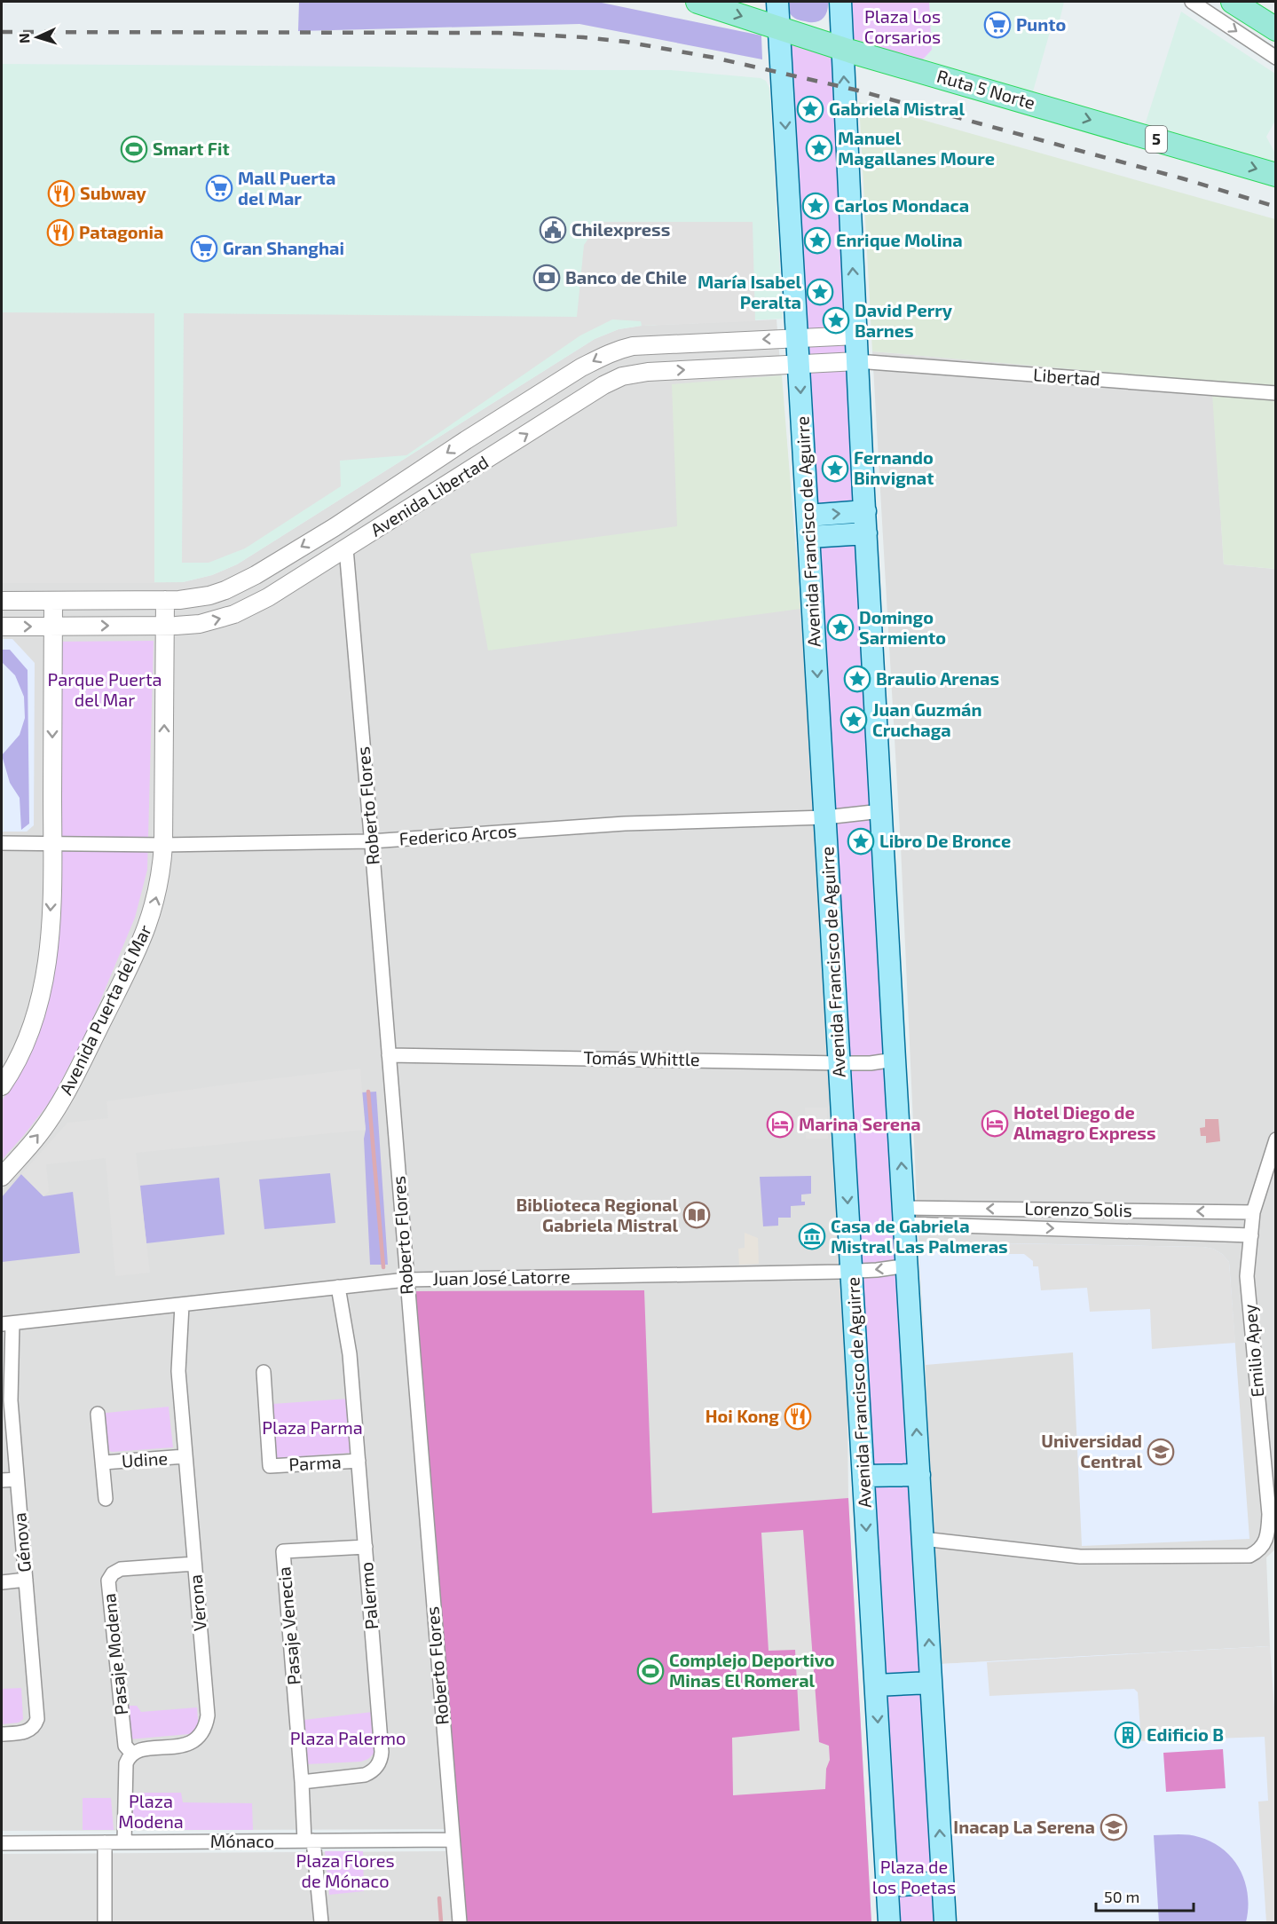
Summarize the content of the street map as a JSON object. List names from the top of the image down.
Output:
{
  "streets": {
    "highway": ["Ruta 5 Norte", "5"],
    "main road": ["Avenida Francisco de Aguirre"],
    "street": [
      "Libertad",
      "Avenida Libertad",
      "Roberto Flores",
      "Federico Arcos",
      "Avenida Puerta del Mar",
      "Tomás Whittle",
      "Lorenzo Solis",
      "Juan José Latorre",
      "Emilio Apey",
      "Udine",
      "Parma",
      "Génova",
      "Palermo",
      "Verona",
      "Pasaje Venecia",
      "Pasaje Modena",
      "Mónaco"
    ]
  },
  "crossings": [
    ["Ruta 5 Norte", "Avenida Francisco de Aguirre"],
    ["Libertad", "Avenida Libertad"],
    ["Avenida Libertad", "Avenida Francisco de Aguirre"],
    ["Avenida Libertad", "Roberto Flores"],
    ["Avenida Libertad", "Avenida Puerta del Mar"],
    ["Avenida Francisco de Aguirre", "Federico Arcos"],
    ["Avenida Francisco de Aguirre", "Tomás Whittle"],
    ["Avenida Francisco de Aguirre", "Juan José Latorre"],
    ["Roberto Flores", "Federico Arcos"],
    ["Roberto Flores", "Tomás Whittle"],
    ["Roberto Flores", "Juan José Latorre"],
    ["Roberto Flores", "Mónaco"],
    ["Federico Arcos", "Avenida Puerta del Mar"],
    ["Lorenzo Solis", "Emilio Apey"],
    ["Juan José Latorre", "Génova"],
    ["Juan José Latorre", "Palermo"],
    ["Juan José Latorre", "Verona"],
    ["Udine", "Verona"],
    ["Parma", "Palermo"],
    ["Palermo", "Pasaje Venecia"],
    ["Verona", "Pasaje Modena"]
  ],
  "one_way": ["Ruta 5 Norte"],
  "parks": [
    "Plaza Los Corsarios",
    "Parque Puerta del Mar",
    "Plaza Parma",
    "Plaza Palermo",
    "Plaza Modena",
    "Plaza Flores de Mónaco",
    "Plaza de los Poetas"
  ],
  "places": {
    "supermarket": ["Punto", "Mall Puerta del Mar", "Gran Shanghai"],
    "place": [
      "Gabriela Mistral",
      "Manuel Magallanes Moure",
      "Carlos Mondaca",
      "Enrique Molina",
      "María Isabel Peralta",
      "David Perry Barnes",
      "Fernando Binvignat",
      "Domingo Sarmiento",
      "Braulio Arenas",
      "Juan Guzmán Cruchaga",
      "Libro De Bronce"
    ],
    "sports": ["Smart Fit", "Complejo Deportivo Minas El Romeral"],
    "restaurant": ["Subway", "Patagonia", "Hoi Kong"],
    "public building": ["Chilexpress"],
    "bank": ["Banco de Chile"],
    "hotel": ["Hotel Diego de Almagro Express", "Marina Serena"],
    "library": ["Biblioteca Regional Gabriela Mistral"],
    "museum": ["Casa de Gabriela Mistral Las Palmeras"],
    "school or university": ["Universidad Central", "Inacap La Serena"],
    "building": ["Edificio B"]
  },
  "scale_bar": "50 m",
  "north": "left"
}
